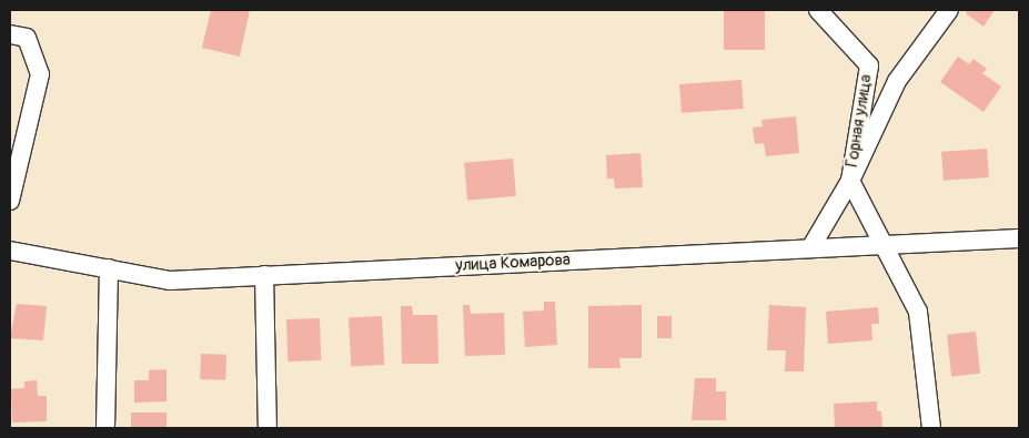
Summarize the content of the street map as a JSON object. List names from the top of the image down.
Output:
{
  "streets": {
    "street": ["Горная улица", "улица Комарова"]
  },
  "crossings": [
    ["Горная улица", "улица Комарова"]
  ]
}
